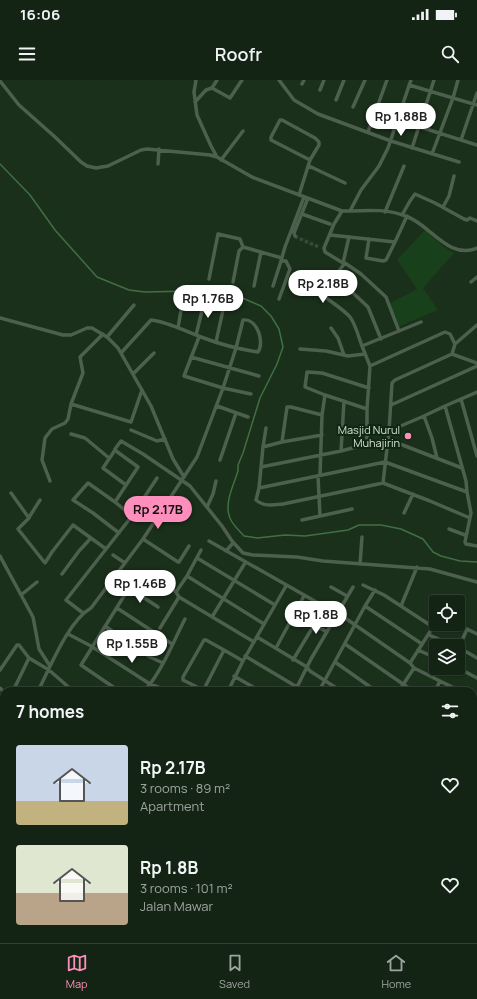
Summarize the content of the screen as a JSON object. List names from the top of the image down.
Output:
{
  "places": ["Masjid Nurul Muhajirin"],
  "page": {
    "status": "16:06",
    "header": "Roofr",
    "price": [
      "Rp 1.88B",
      "Rp 2.18B",
      "Rp 1.76B",
      "Rp 2.17B",
      "Rp 1.46B",
      "Rp 1.8B",
      "Rp 1.55B"
    ],
    "heading": "7 homes",
    "list": [
      {
        "name": "Rp 2.17B",
        "note": "3 rooms · 89 m² · Apartment"
      },
      {
        "name": "Rp 1.8B",
        "note": "3 rooms · 101 m² · Jalan Mawar"
      }
    ],
    "tabs": ["Map", "Saved", "Home"]
  }
}
